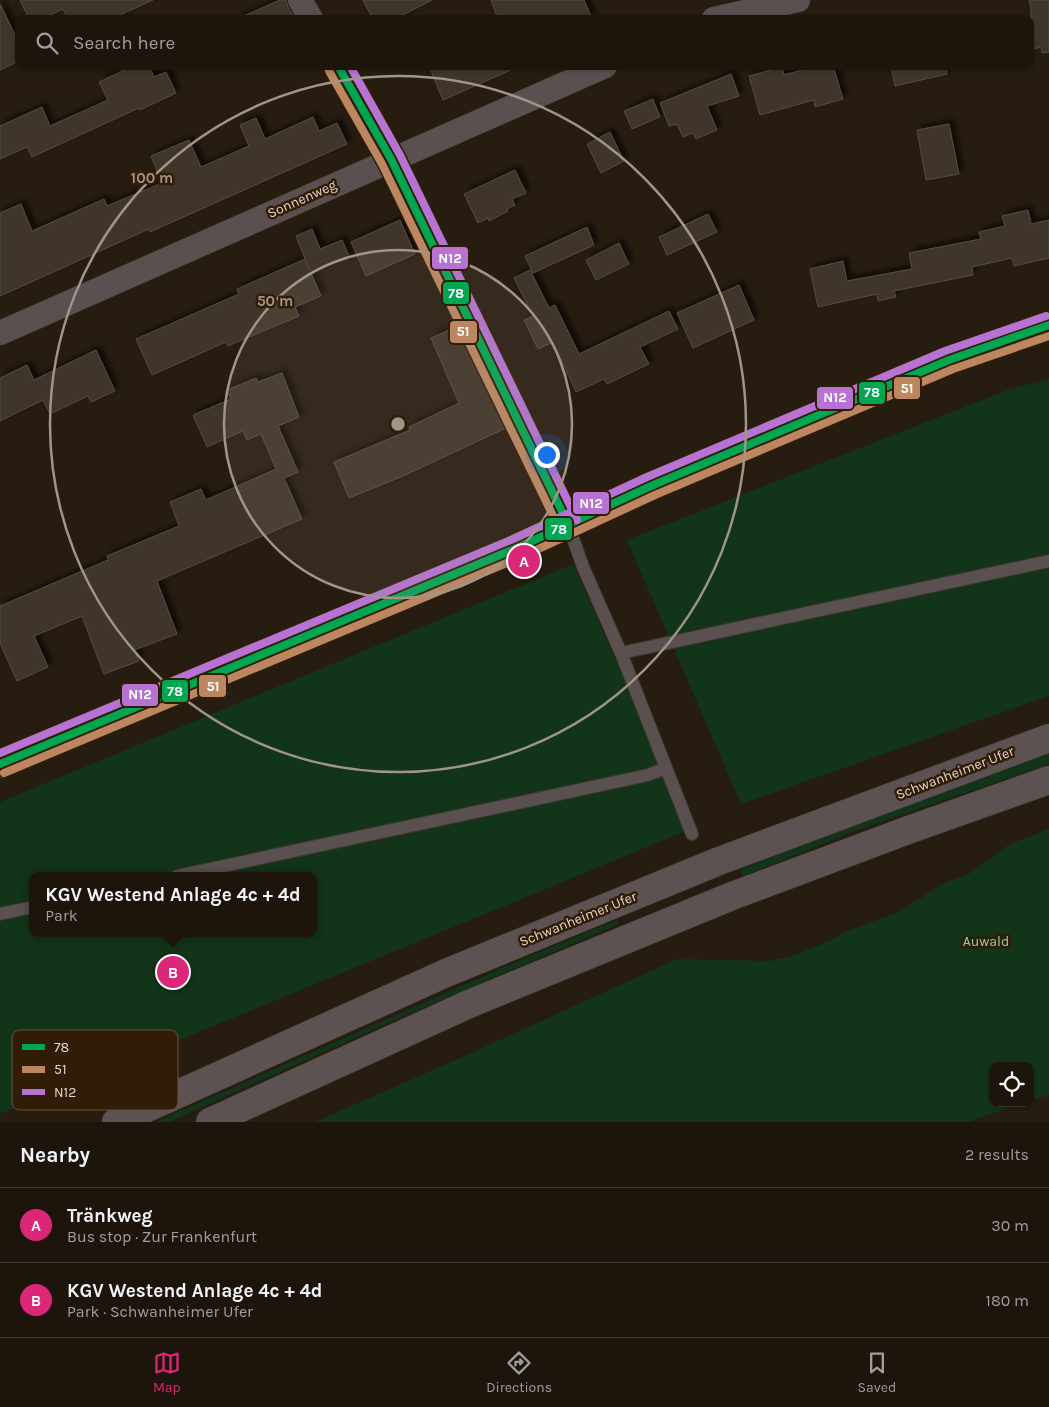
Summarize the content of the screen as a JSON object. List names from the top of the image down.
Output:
{
  "streets": {
    "main road": ["Schwanheimer Ufer"],
    "street": ["Sonnenweg"]
  },
  "parks": ["Auwald"],
  "lines": ["transit line 78", "transit line N12", "transit line 51"],
  "legend": ["78", "51", "N12"],
  "page": {
    "search": "Search here",
    "pins": ["A", "B"],
    "popup": ["KGV Westend Anlage 4c + 4d", "Park"],
    "heading": ["Nearby", "2 results"],
    "list": [
      {
        "mark": "A",
        "name": "Tränkweg",
        "note": "Bus stop · Zur Frankenfurt",
        "value": "30 m"
      },
      {
        "mark": "B",
        "name": "KGV Westend Anlage 4c + 4d",
        "note": "Park · Schwanheimer Ufer",
        "value": "180 m"
      }
    ],
    "nav": ["Map", "Directions", "Saved"]
  },
  "rings": ["100 m", "50 m"]
}
